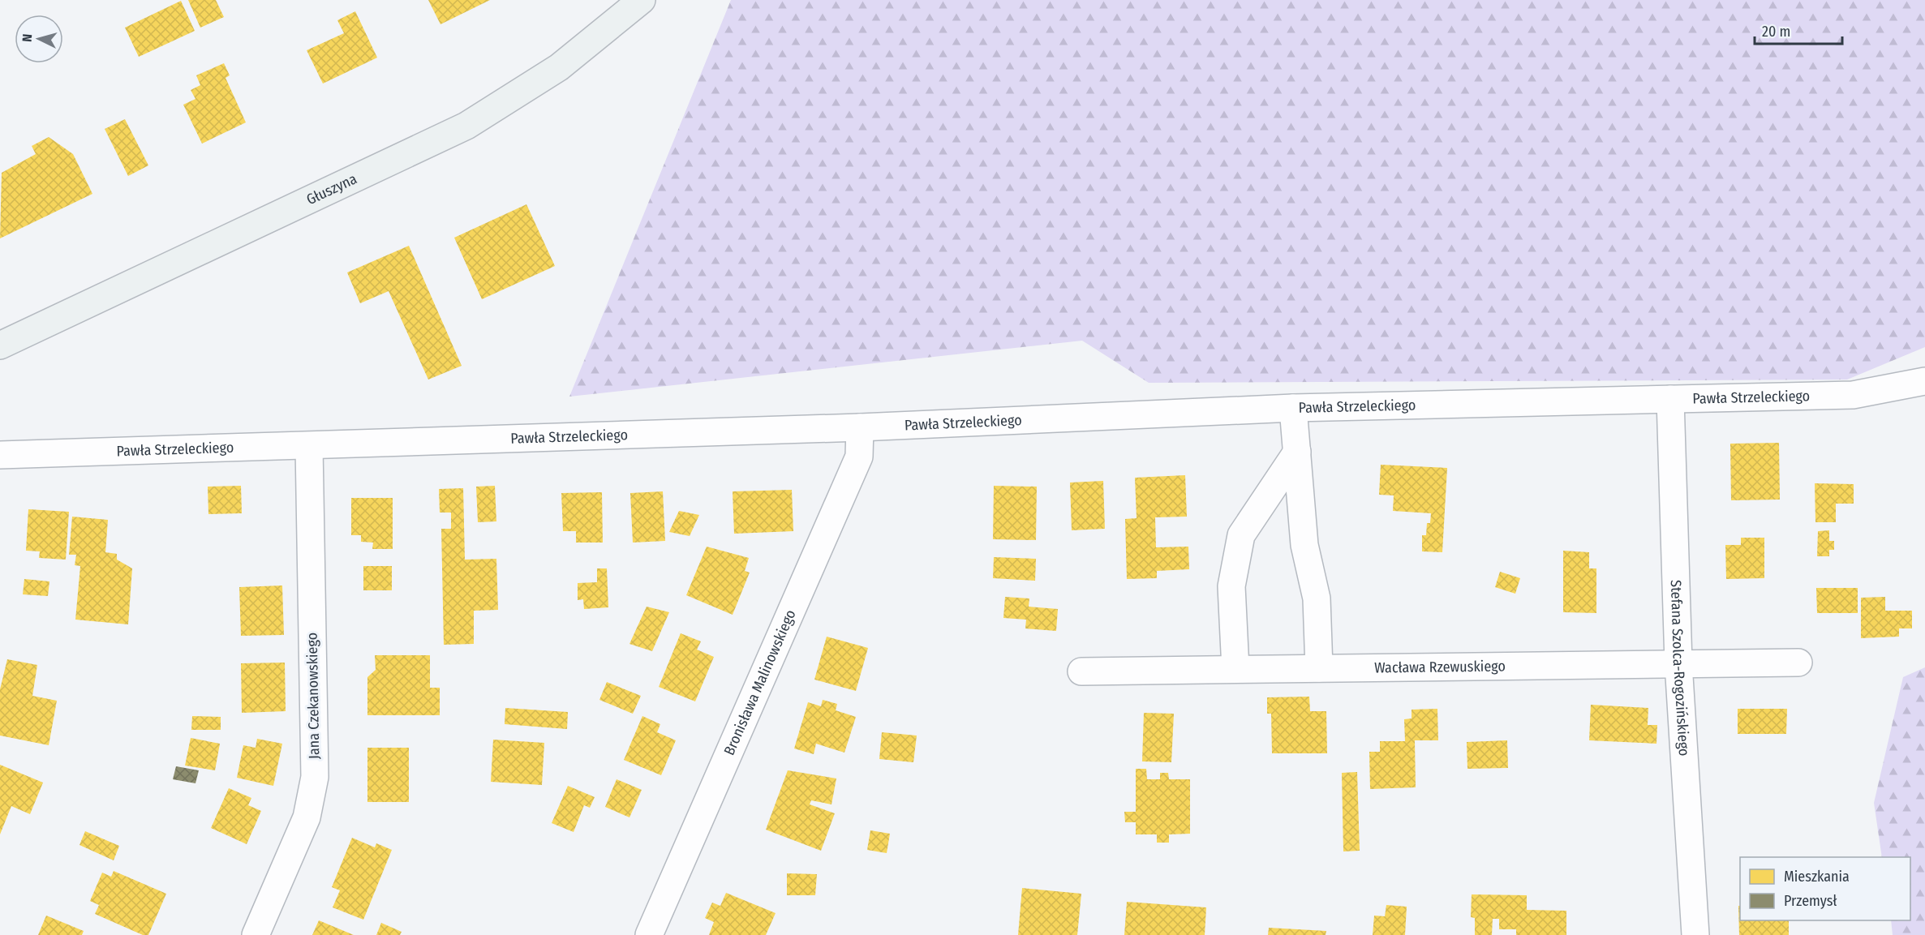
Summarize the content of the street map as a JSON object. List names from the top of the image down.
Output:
{
  "streets": {
    "street": [
      "Głuszyna",
      "Pawła Strzeleckiego",
      "Wacława Rzewuskiego",
      "Stefana Szolca-Rogozińskiego",
      "Bronisława Malinowskiego",
      "Jana Czekanowskiego"
    ]
  },
  "crossings": [
    ["Pawła Strzeleckiego", "Stefana Szolca-Rogozińskiego"],
    ["Pawła Strzeleckiego", "Bronisława Malinowskiego"],
    ["Pawła Strzeleckiego", "Jana Czekanowskiego"],
    ["Wacława Rzewuskiego", "Stefana Szolca-Rogozińskiego"]
  ],
  "legend": ["Mieszkania", "Przemysł"],
  "scale_bar": "20 m",
  "north": "left"
}
